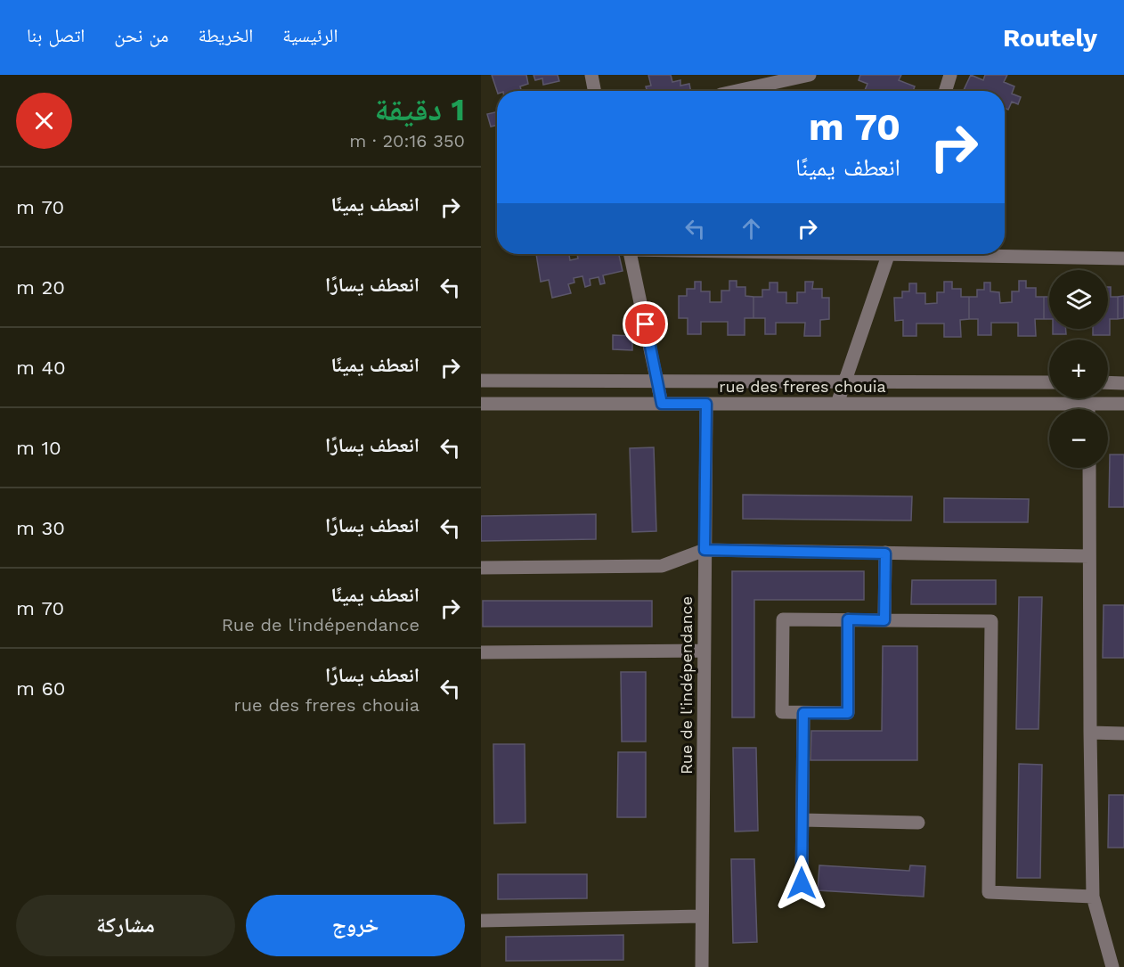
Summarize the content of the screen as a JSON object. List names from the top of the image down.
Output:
{
  "streets": {
    "street": ["rue des freres chouia", "Rue de l'indépendance"]
  },
  "crossings": [
    ["rue des freres chouia", "Rue de l'indépendance"]
  ],
  "page": {
    "header": "Routely",
    "nav": [
      "الرئيسية",
      "الخريطة",
      "من نحن",
      "اتصل بنا"
    ],
    "heading": ["1 دقيقة", "350 m · 20:16"],
    "turn": ["70 m", "انعطف يمينًا"],
    "list": [
      {
        "name": "انعطف يمينًا",
        "value": "70 m"
      },
      {
        "name": "انعطف يسارًا",
        "value": "20 m"
      },
      {
        "name": "انعطف يمينًا",
        "value": "40 m"
      },
      {
        "name": "انعطف يسارًا",
        "value": "10 m"
      },
      {
        "name": "انعطف يسارًا",
        "value": "30 m"
      },
      {
        "name": "انعطف يمينًا",
        "note": "Rue de l'indépendance",
        "value": "70 m"
      },
      {
        "name": "انعطف يسارًا",
        "note": "rue des freres chouia",
        "value": "60 m"
      }
    ],
    "map_buttons": ["+", "−"],
    "buttons": ["خروج", "مشاركة"]
  }
}
